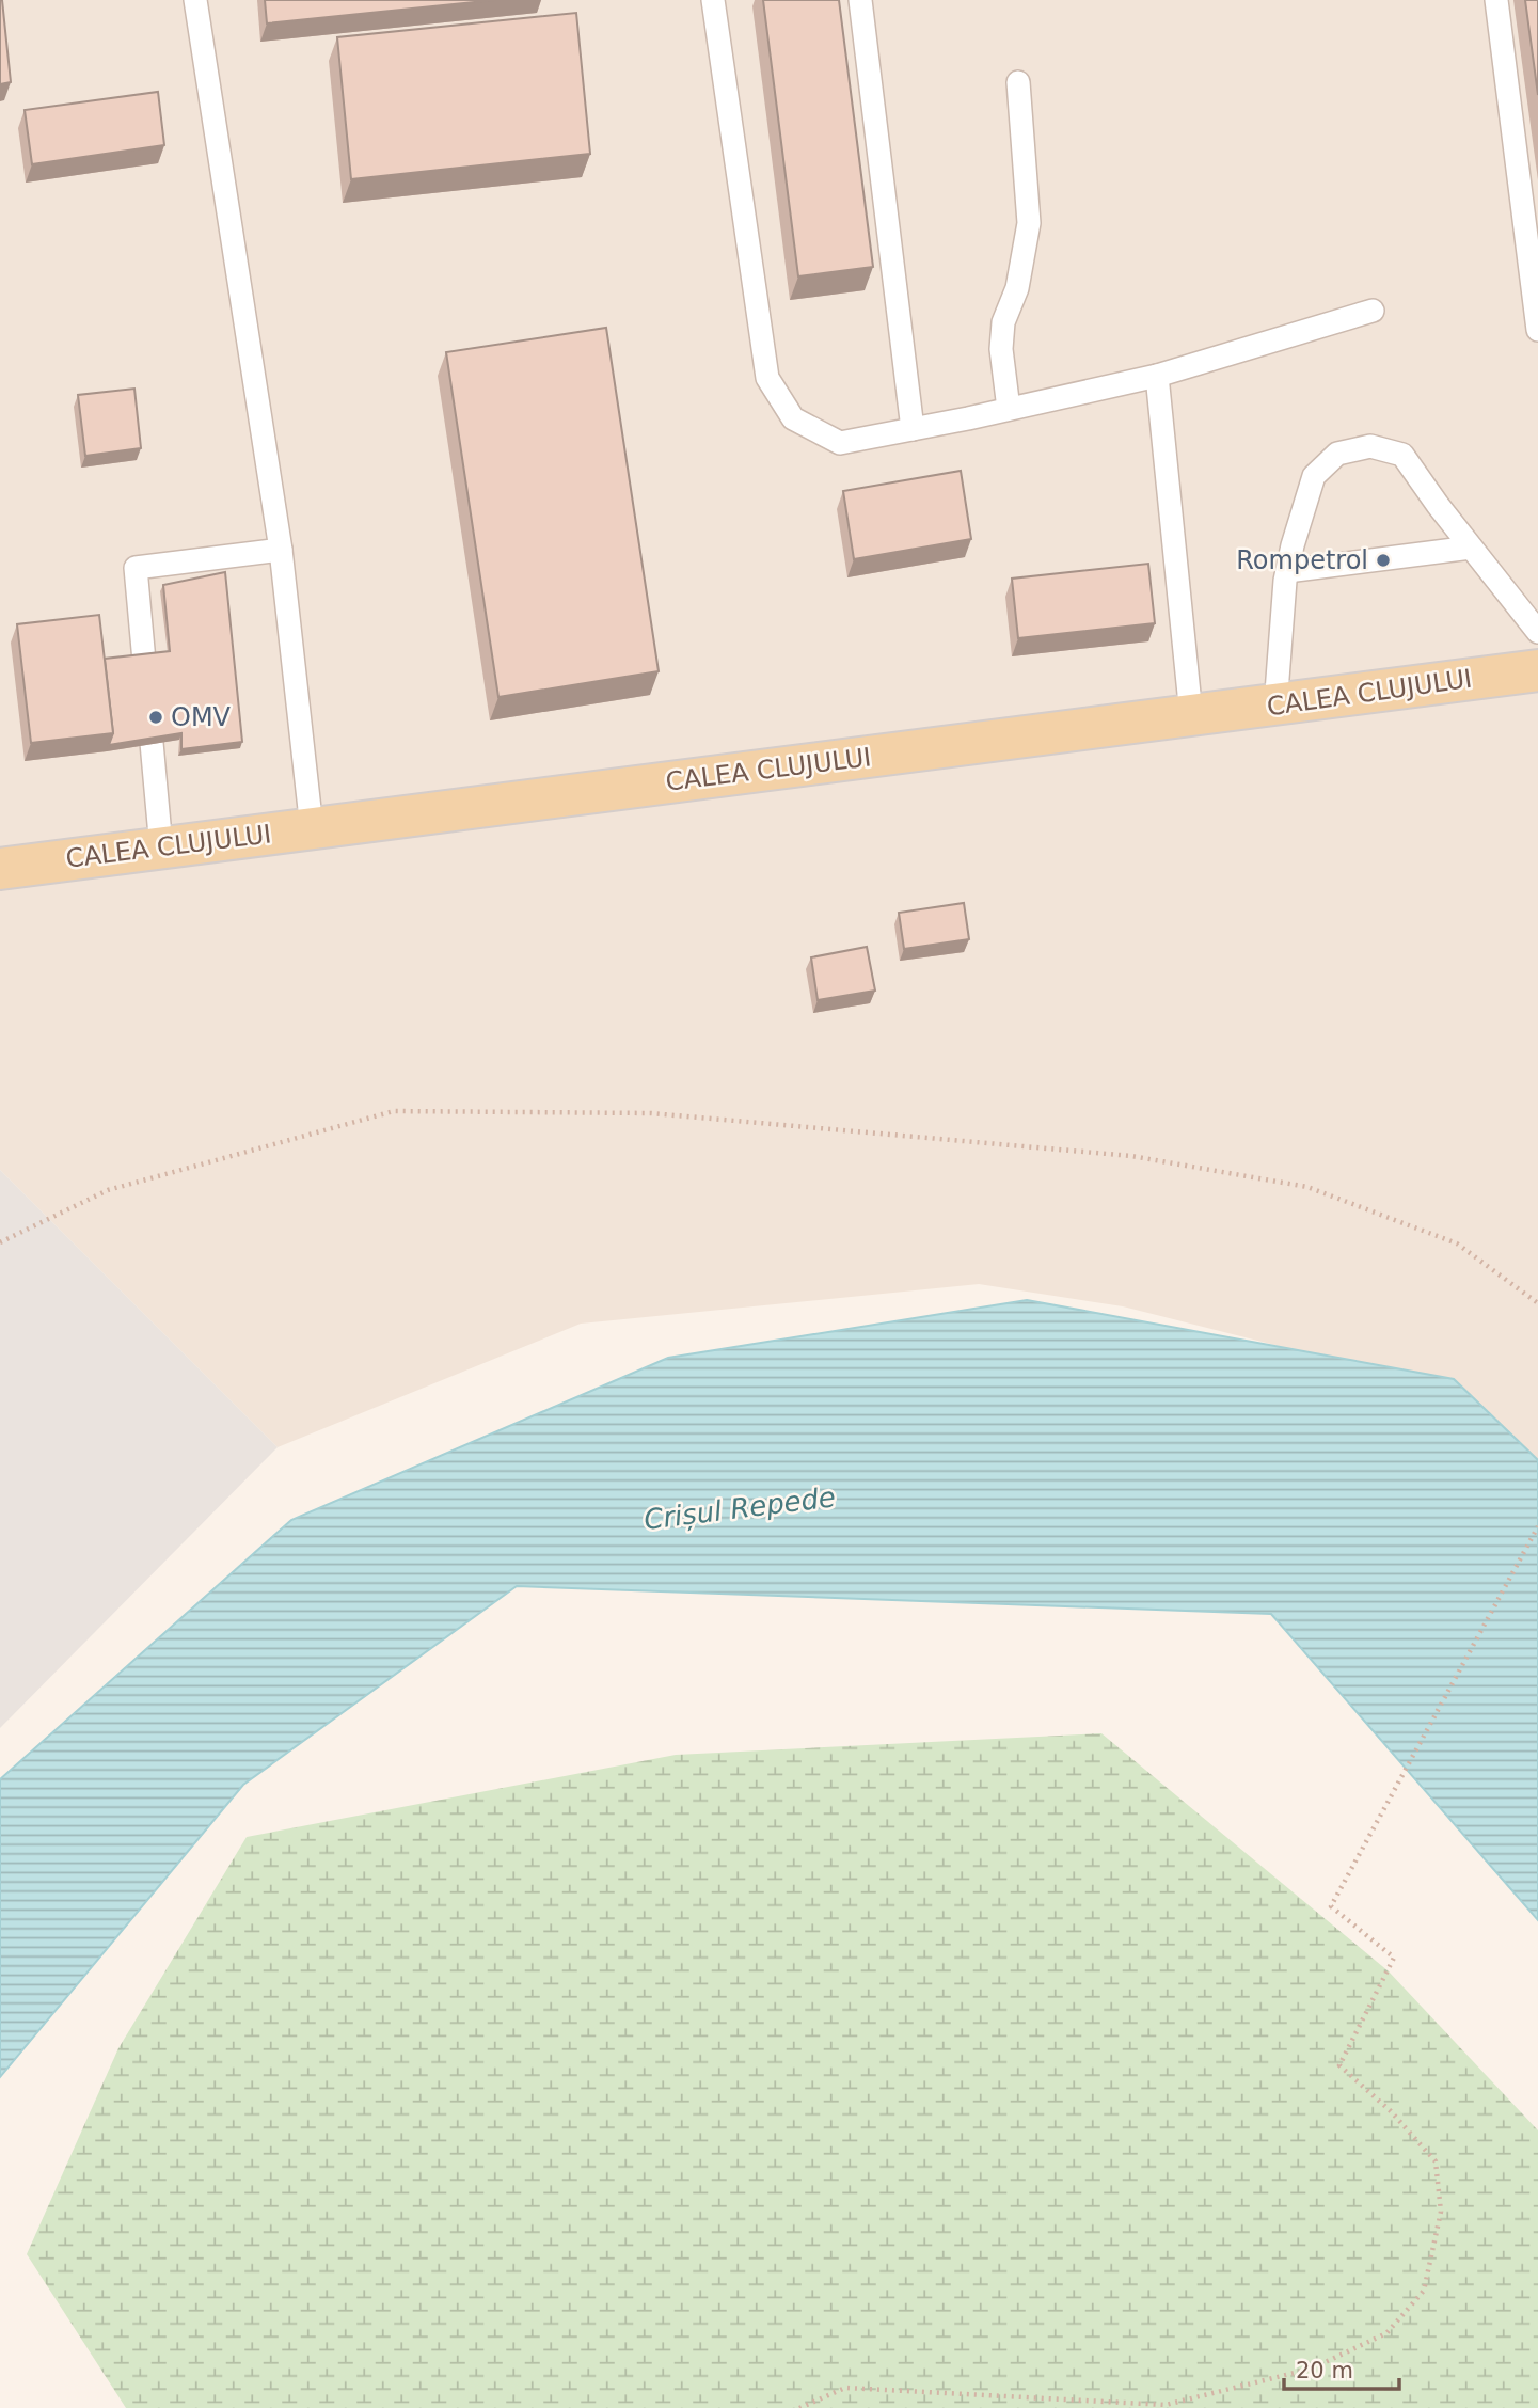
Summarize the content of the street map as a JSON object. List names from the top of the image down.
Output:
{
  "streets": {
    "main road": ["CALEA CLUJULUI"]
  },
  "water": ["Crișul Repede"],
  "places": ["Rompetrol", "OMV"],
  "scale_bar": "20 m"
}
